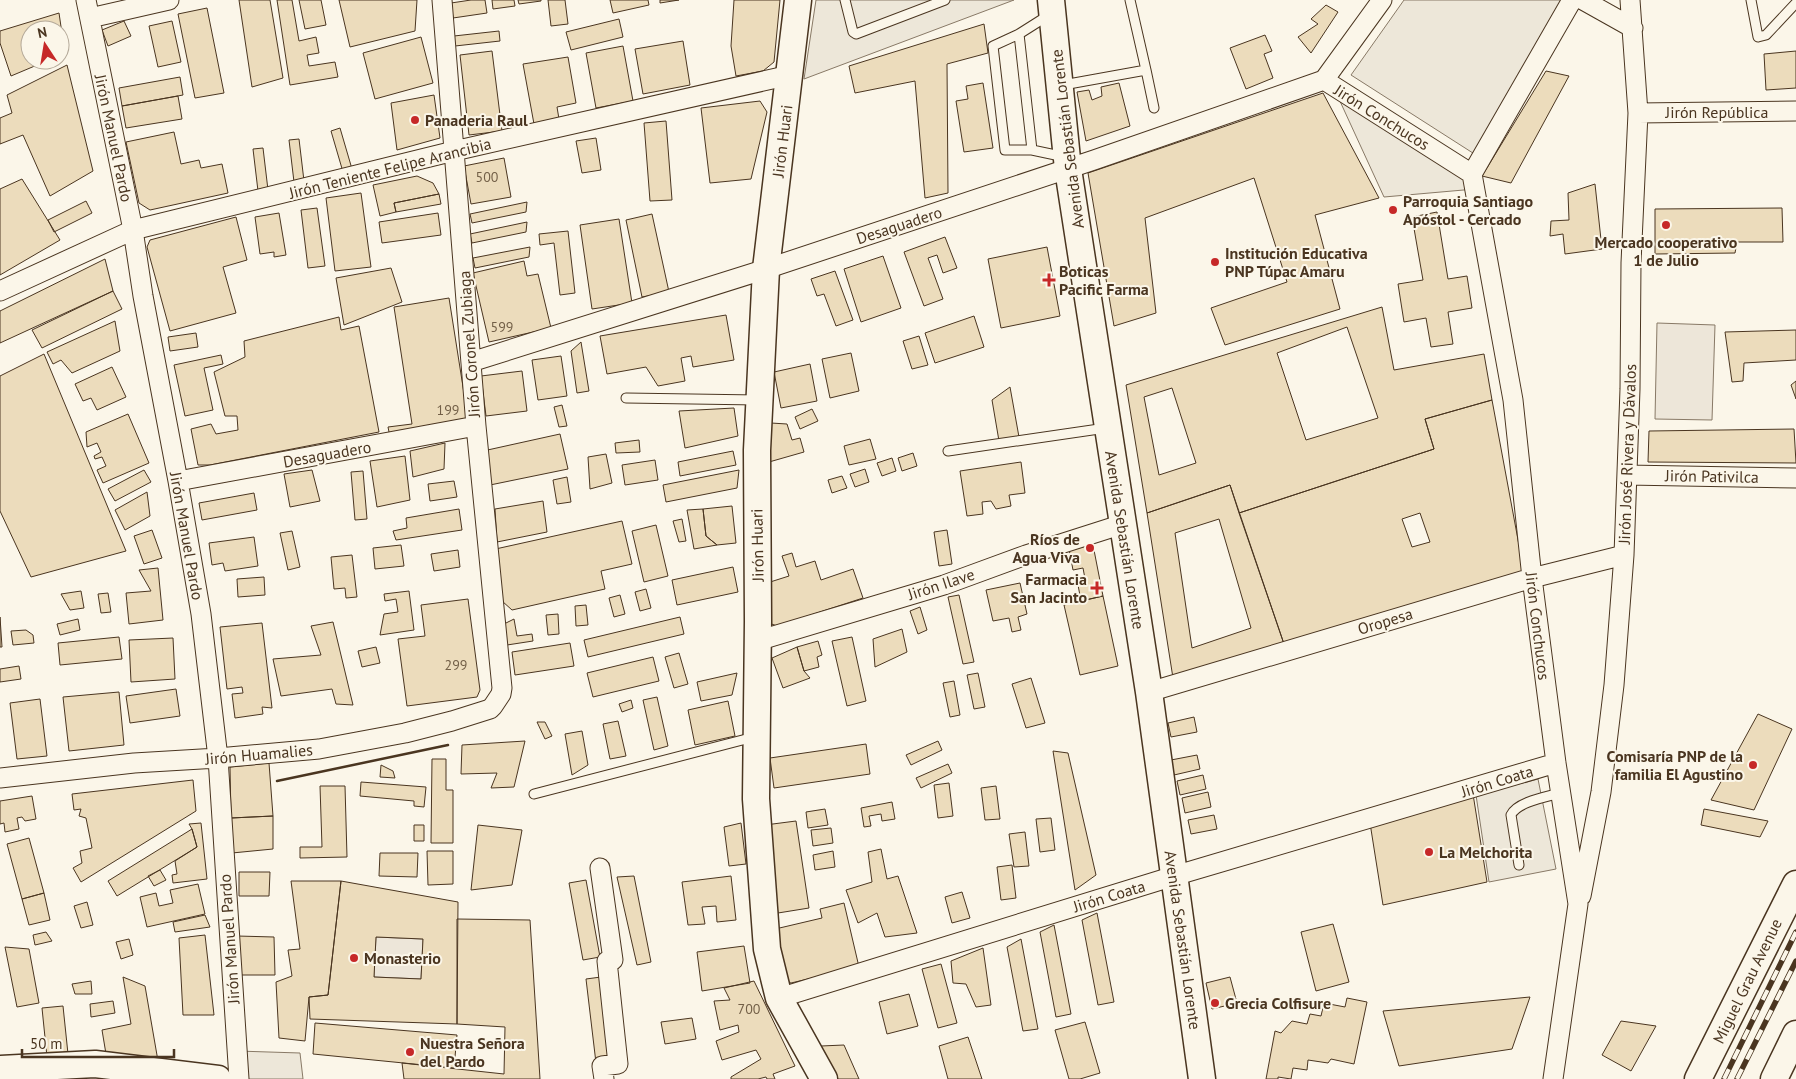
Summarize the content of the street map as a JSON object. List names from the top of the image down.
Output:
{
  "streets": {
    "main road": ["Avenida Sebastián Lorente", "Jirón Huari", "Miguel Grau Avenue"],
    "street": [
      "Jirón República",
      "Jirón Conchucos",
      "Jirón Manuel Pardo",
      "Jirón Teniente Felipe Arancibia",
      "Desaguadero",
      "Jirón Coronel Zubiaga",
      "Jirón José Rivera y Dávalos",
      "Jirón Pativilca",
      "Jirón Ilave",
      "Oropesa",
      "Jirón Huamalies",
      "Jirón Coata"
    ]
  },
  "crossings": [
    ["Jirón República", "Jirón José Rivera y Dávalos"],
    ["Jirón Conchucos", "Desaguadero"],
    ["Jirón Conchucos", "Jirón José Rivera y Dávalos"],
    ["Jirón Conchucos", "Oropesa"],
    ["Jirón Conchucos", "Jirón Coata"],
    ["Jirón Manuel Pardo", "Jirón Teniente Felipe Arancibia"],
    ["Jirón Manuel Pardo", "Desaguadero"],
    ["Jirón Manuel Pardo", "Jirón Huamalies"],
    ["Avenida Sebastián Lorente", "Desaguadero"],
    ["Avenida Sebastián Lorente", "Jirón Ilave"],
    ["Avenida Sebastián Lorente", "Oropesa"],
    ["Avenida Sebastián Lorente", "Jirón Coata"],
    ["Jirón Huari", "Jirón Teniente Felipe Arancibia"],
    ["Jirón Huari", "Desaguadero"],
    ["Jirón Huari", "Jirón Ilave"],
    ["Jirón Huari", "Jirón Coata"],
    ["Jirón Teniente Felipe Arancibia", "Jirón Coronel Zubiaga"],
    ["Desaguadero", "Jirón Coronel Zubiaga"],
    ["Jirón Coronel Zubiaga", "Jirón Huamalies"],
    ["Jirón José Rivera y Dávalos", "Jirón Pativilca"],
    ["Jirón José Rivera y Dávalos", "Oropesa"]
  ],
  "places": {
    "other": [
      "Panaderia Raul",
      "Parroquia Santiago Apóstol - Cercado",
      "Mercado cooperativo 1 de Julio",
      "Institución Educativa PNP Túpac Amaru",
      "Ríos de Agua Viva",
      "Comisaría PNP de la familia El Agustino",
      "La Melchorita",
      "Monasterio",
      "Grecia Colfisure",
      "Nuestra Señora del Pardo"
    ],
    "health": ["Boticas Pacific Farma", "Farmacia San Jacinto"]
  },
  "house_numbers": [
    "500",
    "599",
    "199",
    "299",
    "700"
  ],
  "scale_bar": "50 m",
  "north": "top"
}
